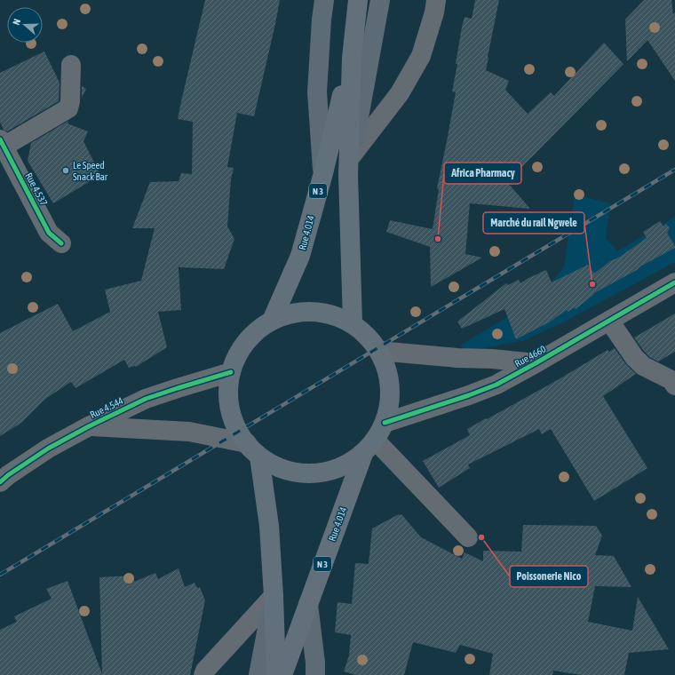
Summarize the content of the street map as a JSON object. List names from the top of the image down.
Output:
{
  "streets": {
    "highway": ["N 3", "Rue 4.014"],
    "street": ["Rue 4.537", "Rue 4660", "Rue 4.544"]
  },
  "crossings": [
    ["Rue 4.014", "Rue 4660"]
  ],
  "places": [
    "Le Speed Snack Bar",
    "Africa Pharmacy",
    "Marché du rail Ngwele",
    "Poissonerie Nico"
  ],
  "north": "left"
}
